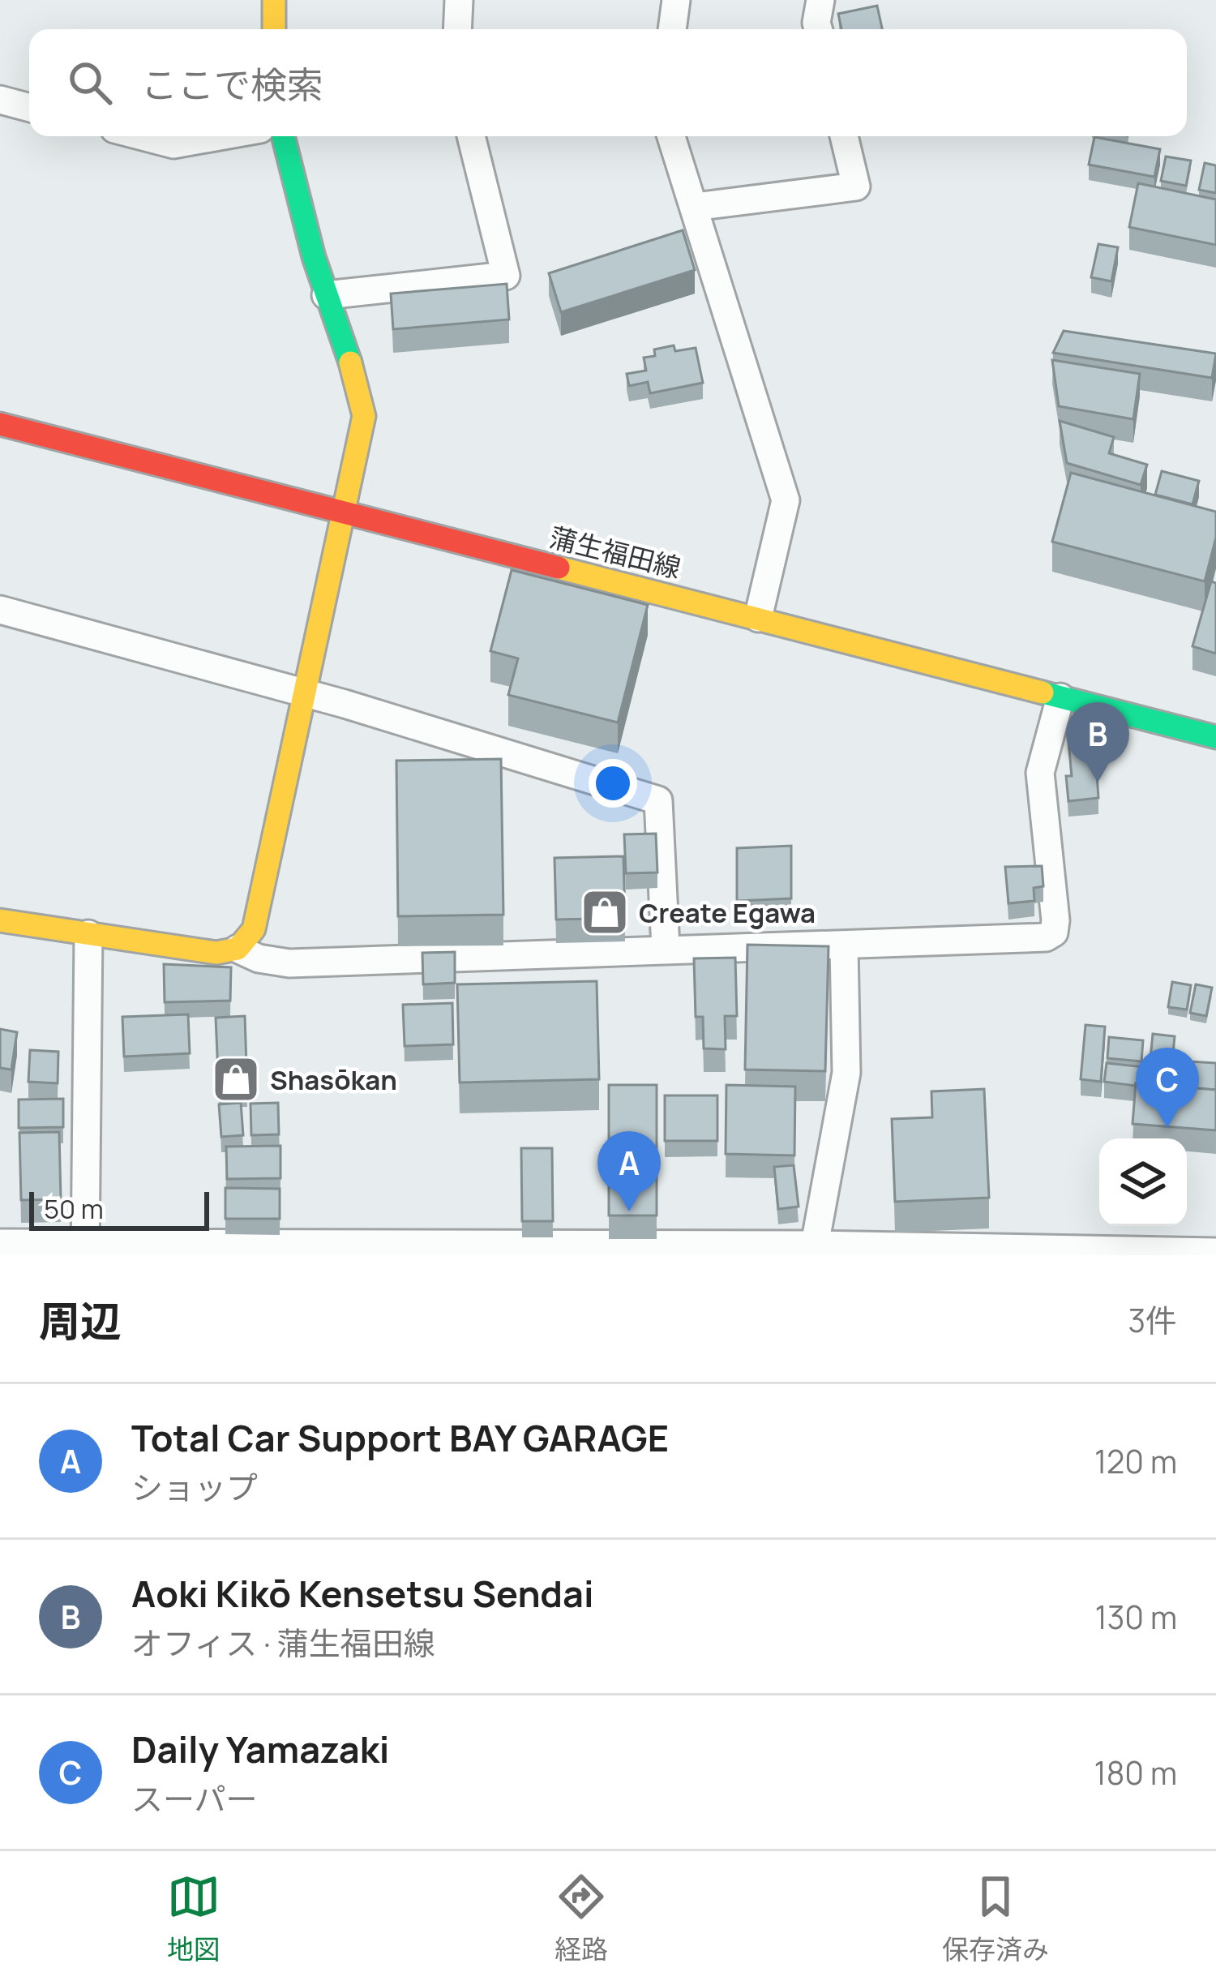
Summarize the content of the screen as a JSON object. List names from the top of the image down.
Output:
{
  "streets": {
    "main road": ["蒲生福田線"]
  },
  "places": {
    "shop": ["Create Egawa", "Shasōkan"]
  },
  "scale_bar": "50 m",
  "page": {
    "search": "ここで検索",
    "pins": ["B", "C", "A"],
    "scale": "50 m",
    "heading": ["周辺", "3件"],
    "list": [
      {
        "mark": "A",
        "name": "Total Car Support BAY GARAGE",
        "note": "ショップ",
        "value": "120 m"
      },
      {
        "mark": "B",
        "name": "Aoki Kikō Kensetsu Sendai",
        "note": "オフィス · 蒲生福田線",
        "value": "130 m"
      },
      {
        "mark": "C",
        "name": "Daily Yamazaki",
        "note": "スーパー",
        "value": "180 m"
      }
    ],
    "nav": ["地図", "経路", "保存済み"]
  }
}
